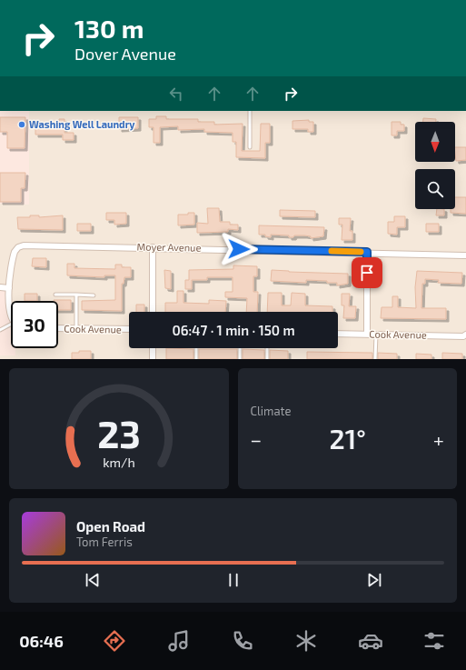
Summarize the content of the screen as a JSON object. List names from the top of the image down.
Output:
{
  "streets": {
    "street": ["Moyer Avenue", "Cook Avenue"]
  },
  "places": ["Washing Well Laundry"],
  "north": "bottom",
  "page": {
    "turn": ["130 m", "Dover Avenue"],
    "limit": "30",
    "trip": "06:47 · 1 min · 150 m",
    "tile": "Climate",
    "heat": ["−", "21°", "+"],
    "song": ["Open Road", "Tom Ferris"],
    "tabs": "06:46",
    "gauge": ["23", "km/h"]
  }
}
